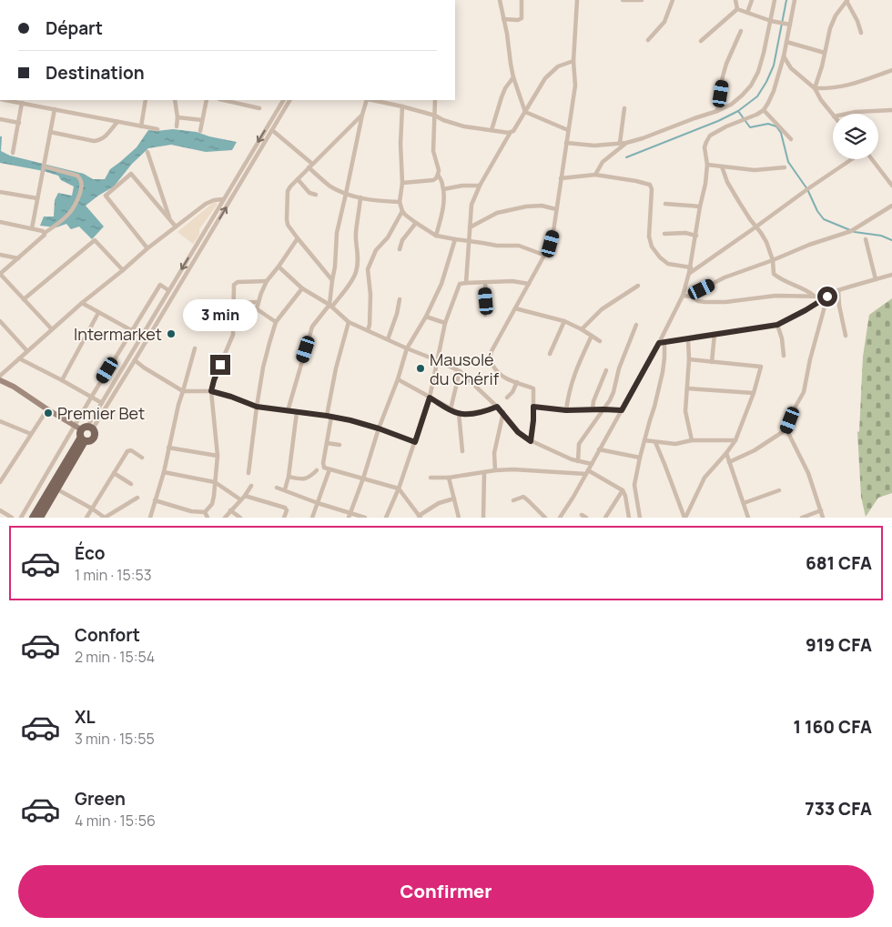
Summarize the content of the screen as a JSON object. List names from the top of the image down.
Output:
{
  "places": ["Intermarket", "Mausolé du Chérif", "Premier Bet"],
  "page": {
    "banner": ["Départ", "Destination"],
    "bubble": "3 min",
    "list": [
      {
        "name": "Éco",
        "note": "1 min · 15:53",
        "value": "681 CFA"
      },
      {
        "name": "Confort",
        "note": "2 min · 15:54",
        "value": "919 CFA"
      },
      {
        "name": "XL",
        "note": "3 min · 15:55",
        "value": "1 160 CFA"
      },
      {
        "name": "Green",
        "note": "4 min · 15:56",
        "value": "733 CFA"
      }
    ],
    "buttons": "Confirmer"
  }
}
